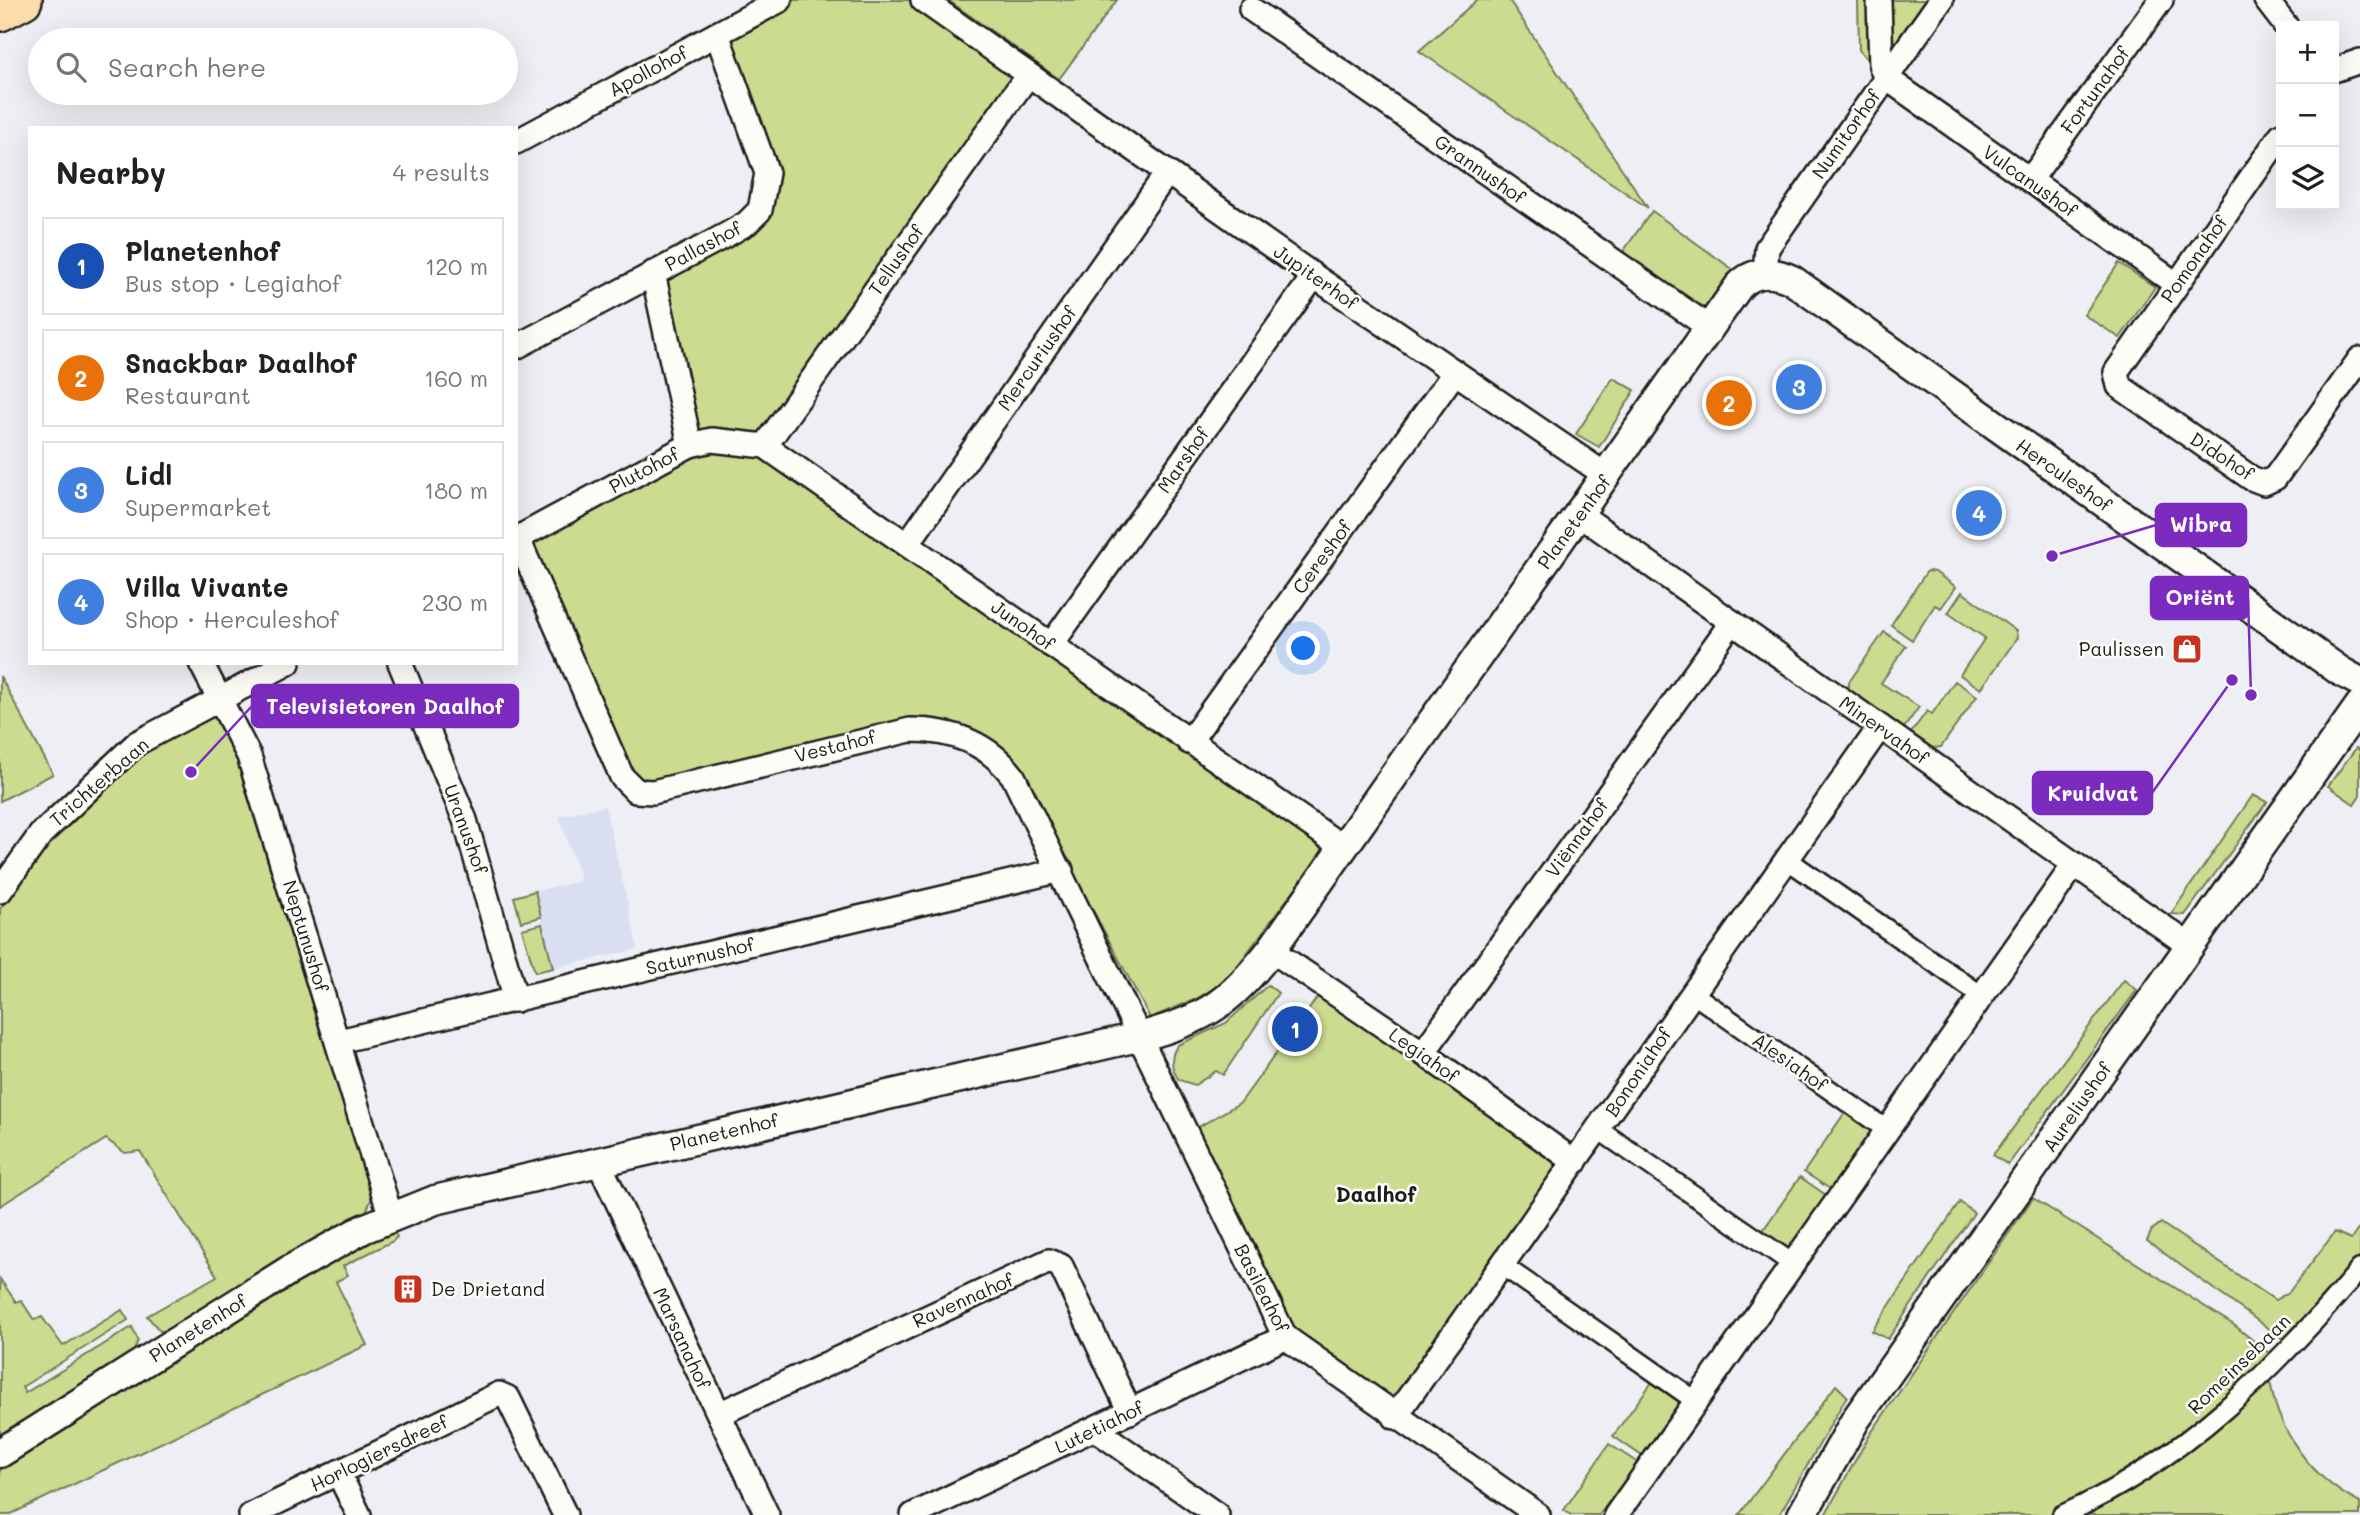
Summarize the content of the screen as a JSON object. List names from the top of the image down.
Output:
{
  "streets": {
    "street": [
      "Apollohof",
      "Fortunahof",
      "Numitorhof",
      "Grannushof",
      "Vulcanushof",
      "Pallashof",
      "Pomonahof",
      "Tellushof",
      "Jupiterhof",
      "Mercuriushof",
      "Didohof",
      "Marshof",
      "Plutohof",
      "Herculeshof",
      "Planetenhof",
      "Cereshof",
      "Junohof",
      "Minervahof",
      "Vestahof",
      "Trichterbaan",
      "Uranushof",
      "Viënnahof",
      "Neptunushof",
      "Saturnushof",
      "Legiahof",
      "Alesiahof",
      "Bononiahof",
      "Aureliushof",
      "Basileahof",
      "Ravennahof",
      "Marsanahof",
      "Romeinsebaan",
      "Lutetiahof",
      "Horlogiersdreef"
    ]
  },
  "crossings": [
    ["Apollohof", "Pallashof"],
    ["Fortunahof", "Vulcanushof"],
    ["Numitorhof", "Vulcanushof"],
    ["Numitorhof", "Herculeshof"],
    ["Numitorhof", "Planetenhof"],
    ["Grannushof", "Planetenhof"],
    ["Vulcanushof", "Pomonahof"],
    ["Pallashof", "Plutohof"],
    ["Pomonahof", "Didohof"],
    ["Tellushof", "Jupiterhof"],
    ["Tellushof", "Junohof"],
    ["Jupiterhof", "Mercuriushof"],
    ["Jupiterhof", "Marshof"],
    ["Jupiterhof", "Planetenhof"],
    ["Jupiterhof", "Cereshof"],
    ["Mercuriushof", "Junohof"],
    ["Marshof", "Junohof"],
    ["Plutohof", "Junohof"],
    ["Herculeshof", "Planetenhof"],
    ["Planetenhof", "Junohof"],
    ["Planetenhof", "Minervahof"],
    ["Planetenhof", "Vestahof"],
    ["Planetenhof", "Neptunushof"],
    ["Planetenhof", "Legiahof"],
    ["Planetenhof", "Basileahof"],
    ["Planetenhof", "Marsanahof"],
    ["Cereshof", "Junohof"],
    ["Minervahof", "Viënnahof"],
    ["Minervahof", "Bononiahof"],
    ["Minervahof", "Aureliushof"],
    ["Vestahof", "Saturnushof"],
    ["Vestahof", "Basileahof"],
    ["Trichterbaan", "Neptunushof"],
    ["Uranushof", "Saturnushof"],
    ["Viënnahof", "Legiahof"],
    ["Neptunushof", "Saturnushof"],
    ["Legiahof", "Bononiahof"],
    ["Alesiahof", "Bononiahof"],
    ["Bononiahof", "Basileahof"],
    ["Basileahof", "Lutetiahof"],
    ["Ravennahof", "Marsanahof"],
    ["Ravennahof", "Lutetiahof"]
  ],
  "districts": ["Daalhof"],
  "places": {
    "other": [
      "Wibra",
      "Kruidvat",
      "Oriënt",
      "Televisietoren Daalhof"
    ],
    "shop": ["Paulissen"],
    "building": ["De Drietand"]
  },
  "page": {
    "map_buttons": ["+", "−"],
    "search": "Search here",
    "heading": ["Nearby", "4 results"],
    "list": [
      {
        "mark": "1",
        "name": "Planetenhof",
        "note": "Bus stop · Legiahof",
        "value": "120 m"
      },
      {
        "mark": "2",
        "name": "Snackbar Daalhof",
        "note": "Restaurant",
        "value": "160 m"
      },
      {
        "mark": "3",
        "name": "Lidl",
        "note": "Supermarket",
        "value": "180 m"
      },
      {
        "mark": "4",
        "name": "Villa Vivante",
        "note": "Shop · Herculeshof",
        "value": "230 m"
      }
    ],
    "pins": [
      "3",
      "2",
      "4",
      "1"
    ]
  }
}
